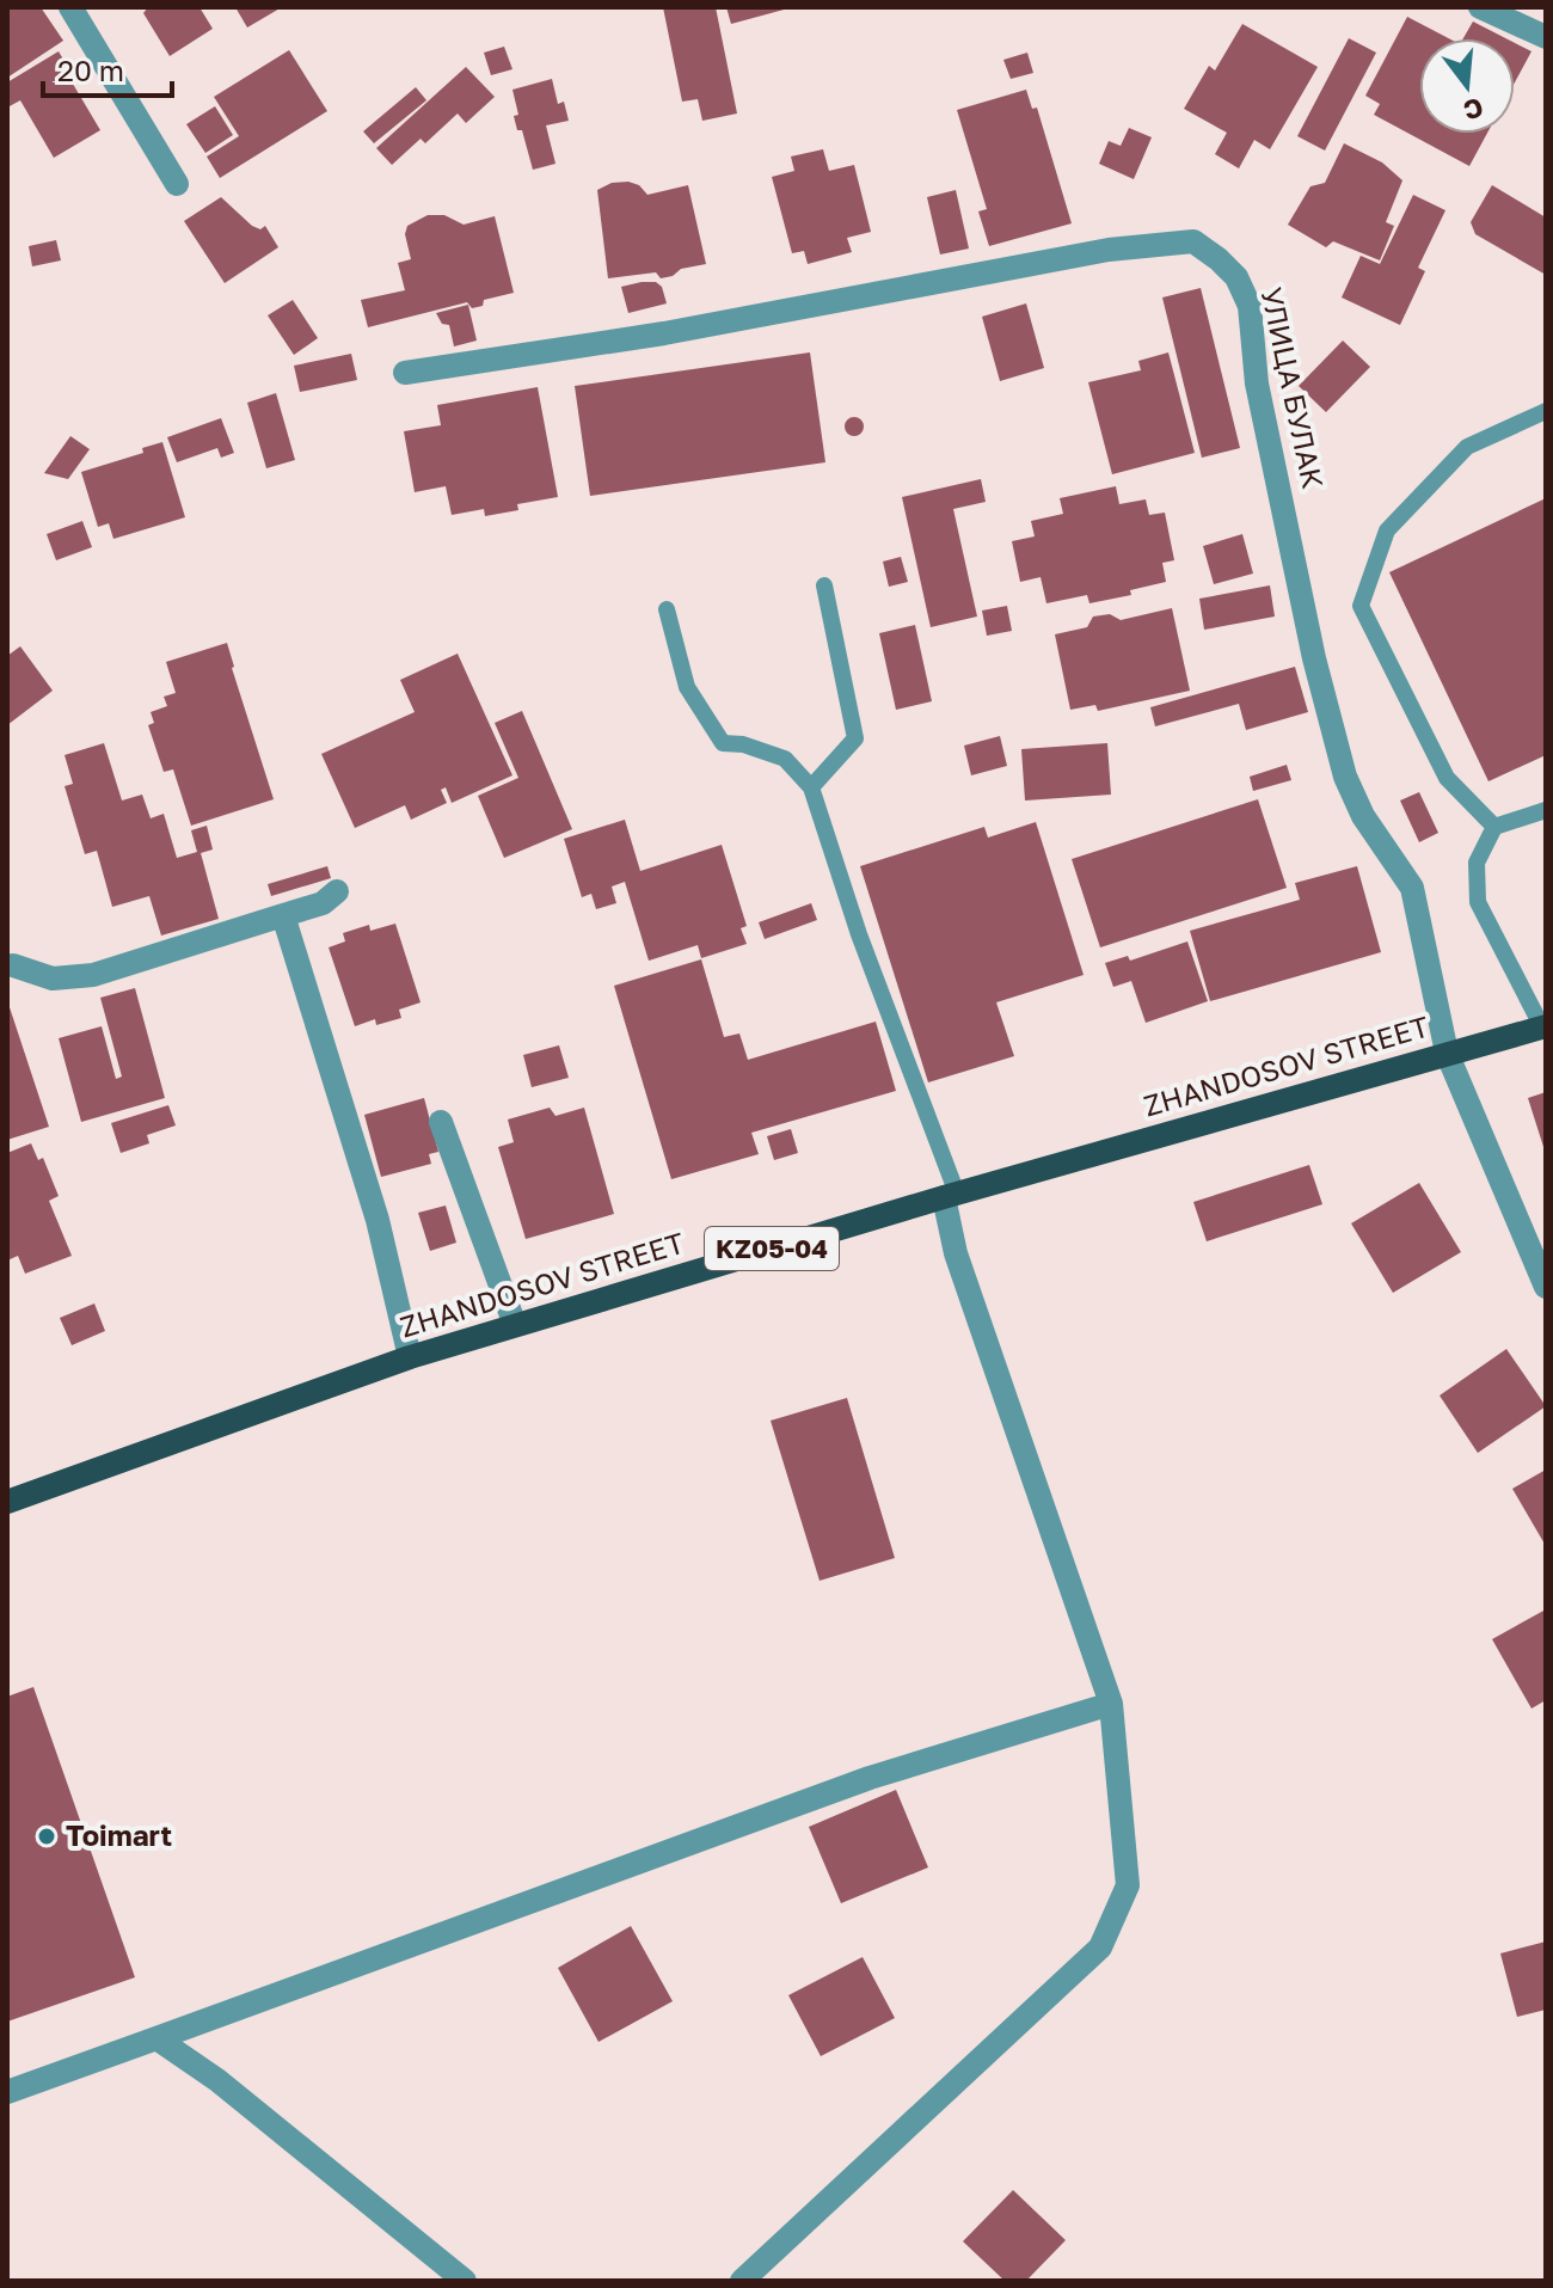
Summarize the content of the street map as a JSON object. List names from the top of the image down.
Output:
{
  "streets": {
    "main road": ["ZHANDOSOV STREET", "KZ05-04"],
    "street": ["УЛИЦА БУЛАК"]
  },
  "crossings": [
    ["УЛИЦА БУЛАК", "ZHANDOSOV STREET"]
  ],
  "places": ["Toimart"],
  "scale_bar": "20 m",
  "north": "bottom"
}
